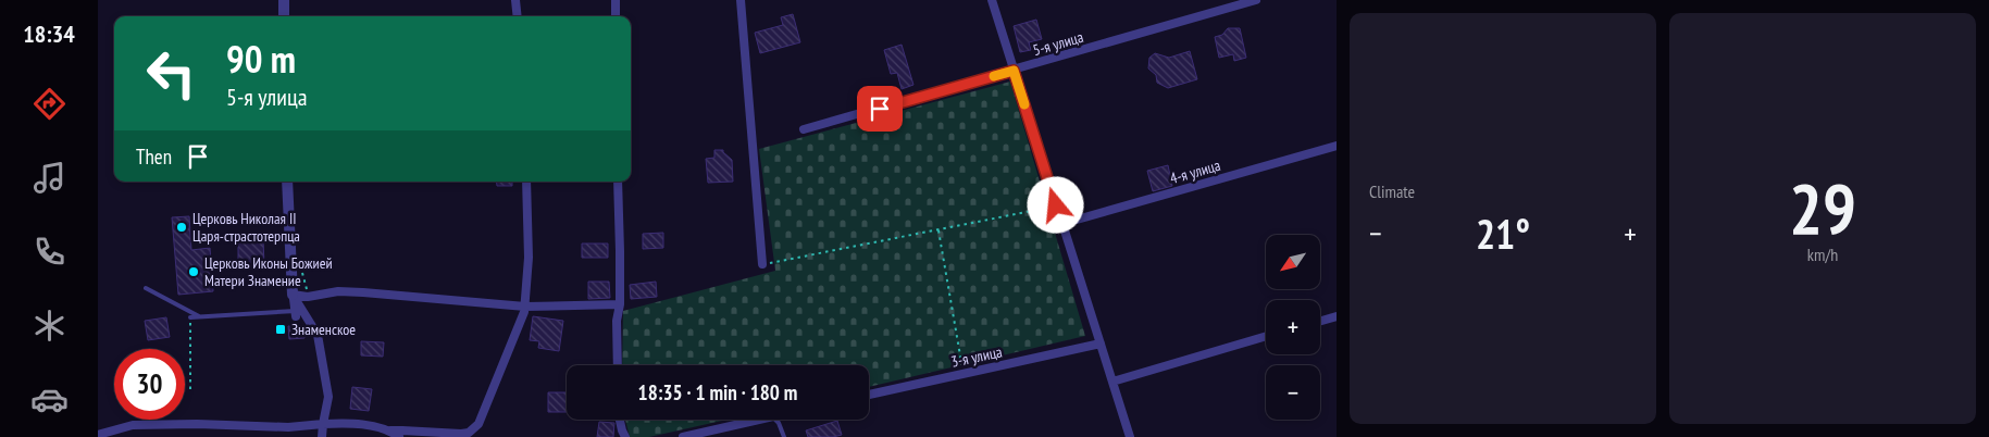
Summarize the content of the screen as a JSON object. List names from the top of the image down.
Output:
{
  "streets": {
    "street": ["5-я улица", "4-я улица", "3-я улица"]
  },
  "places": {
    "other": ["Церковь Николая II Царя-страстотерпца", "Церковь Иконы Божией Матери Знамение"],
    "transit": ["Знаменское"]
  },
  "north": "bottom left",
  "page": {
    "tabs": "18:34",
    "tile": [
      "Climate",
      ["29", "km/h"]
    ],
    "turn": ["90 m", "5-я улица"],
    "then": "Then",
    "heat": ["−", "21°", "+"],
    "map_buttons": ["+", "−"],
    "limit": "30",
    "trip": "18:35 · 1 min · 180 m"
  }
}
